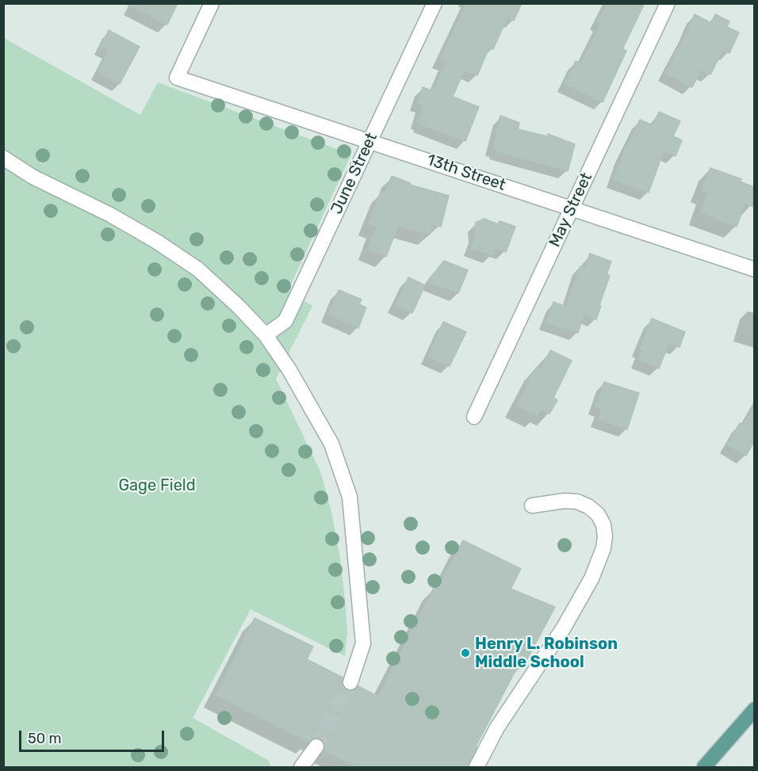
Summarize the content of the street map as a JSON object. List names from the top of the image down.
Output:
{
  "streets": {
    "street": ["13th Street", "June Street", "May Street"]
  },
  "crossings": [
    ["13th Street", "June Street"],
    ["13th Street", "May Street"]
  ],
  "parks": ["Gage Field"],
  "places": ["Henry L. Robinson Middle School"],
  "scale_bar": "50 m"
}
